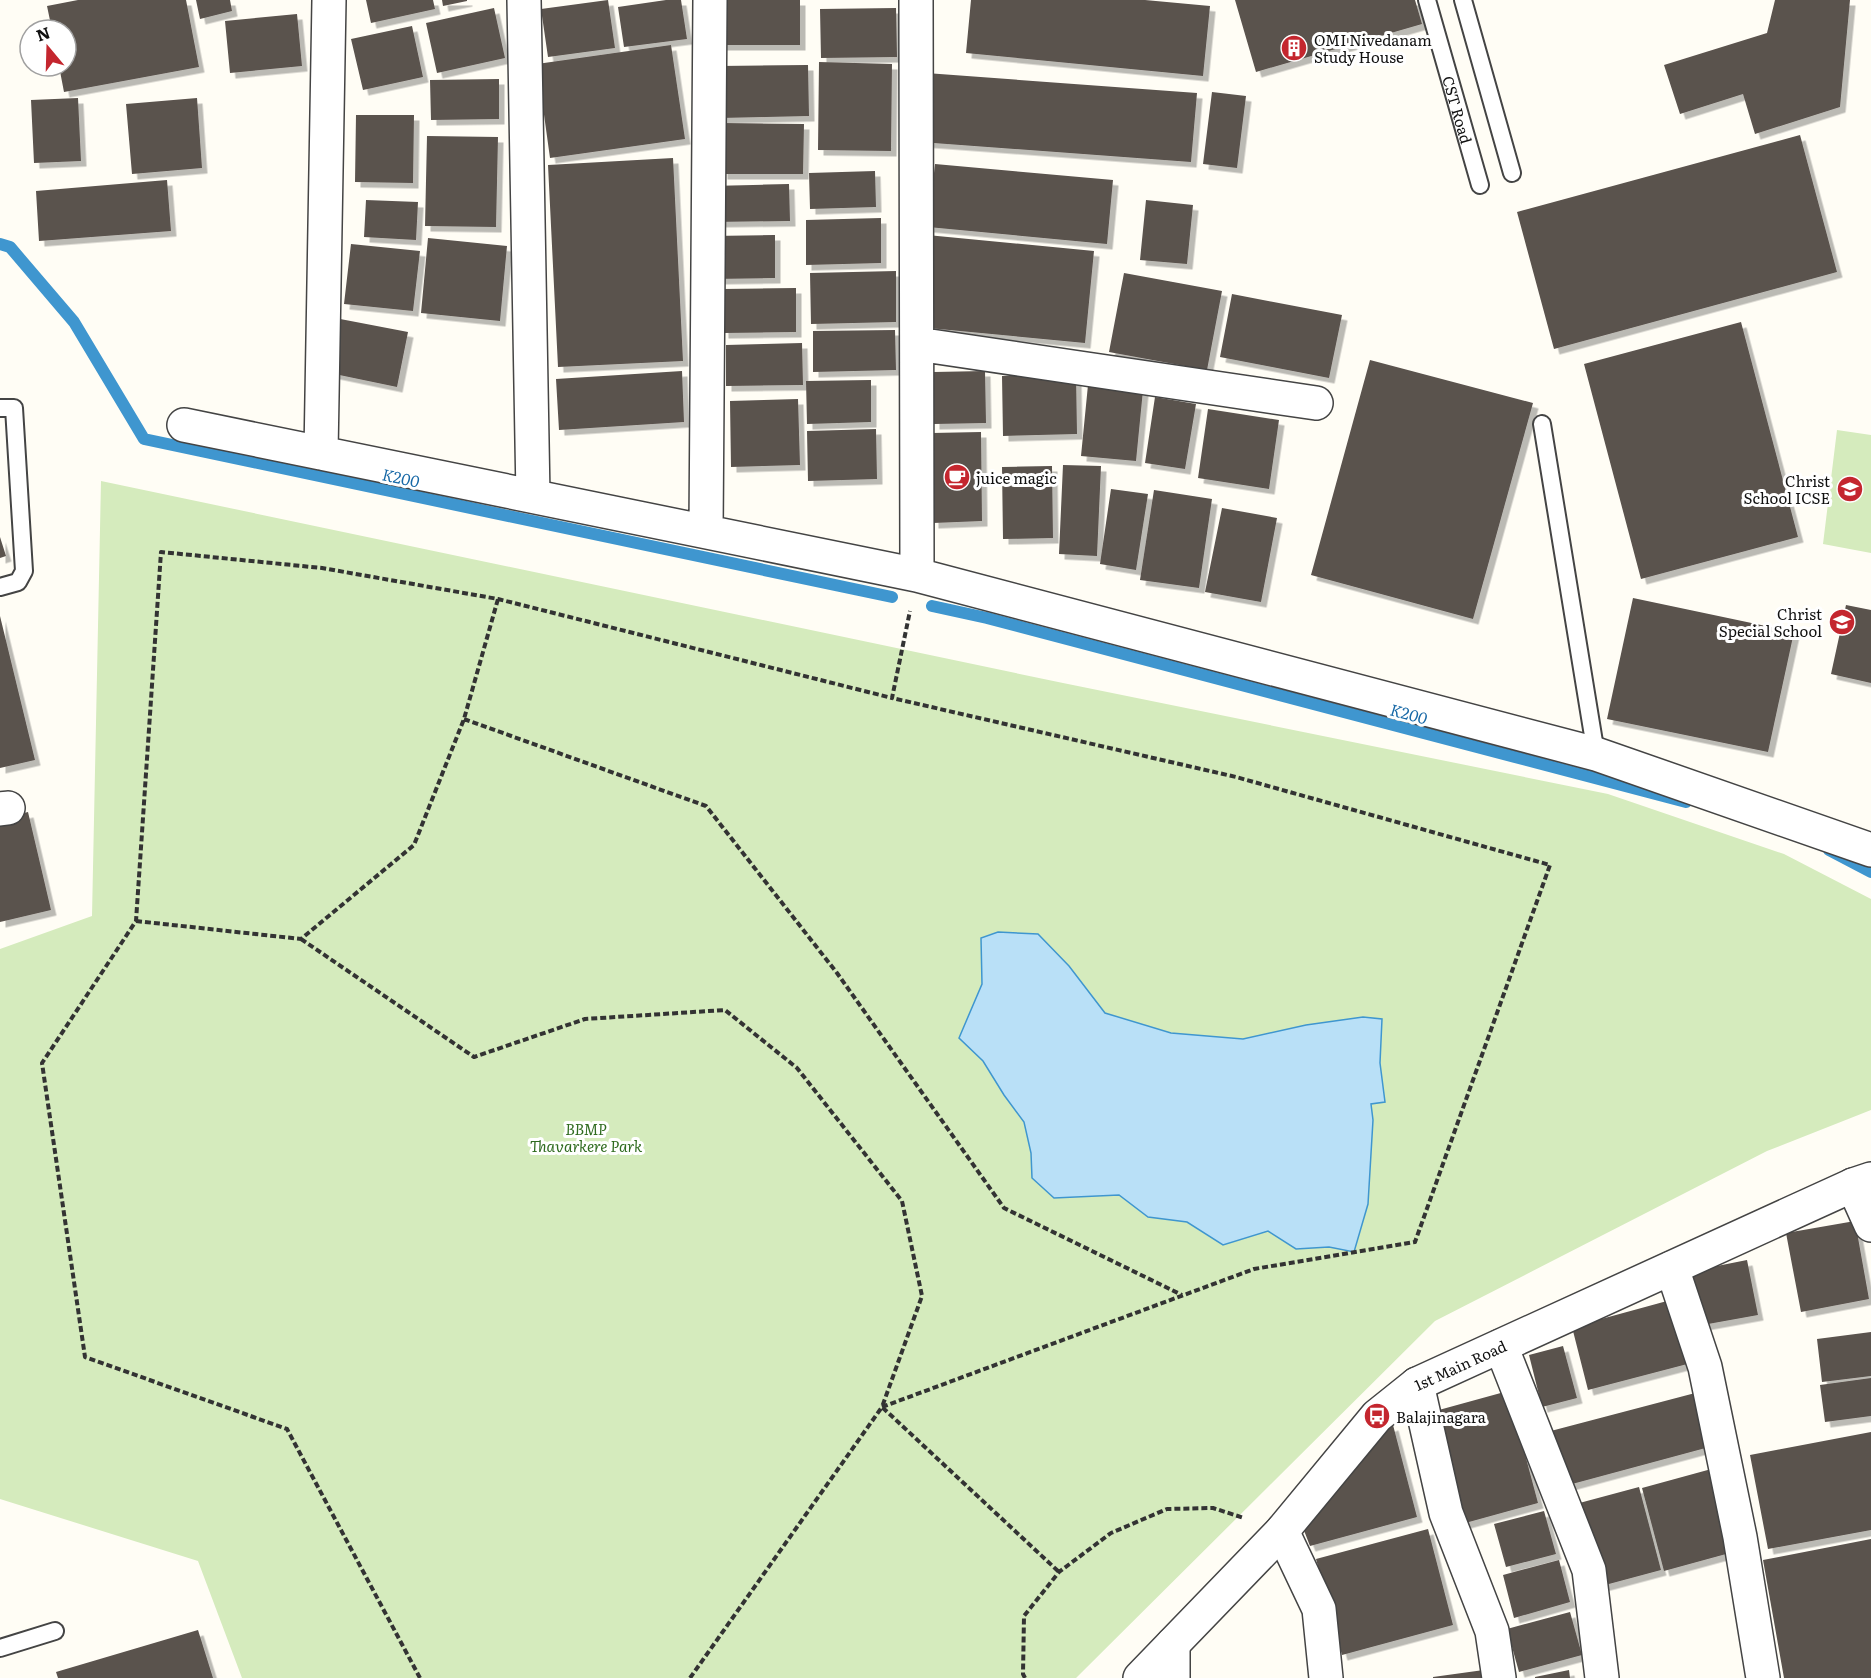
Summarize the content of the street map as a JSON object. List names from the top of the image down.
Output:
{
  "streets": {
    "street": ["1st Main Road"],
    "lane": ["CST Road"]
  },
  "water": ["K200"],
  "parks": ["BBMP Thavarkere Park"],
  "places": {
    "building": ["OMI Nivedanam Study House"],
    "cafe": ["juice magic"],
    "school or university": ["Christ School ICSE", "Christ Special School"],
    "bus stop": ["Balajinagara"]
  },
  "north": "top"
}
